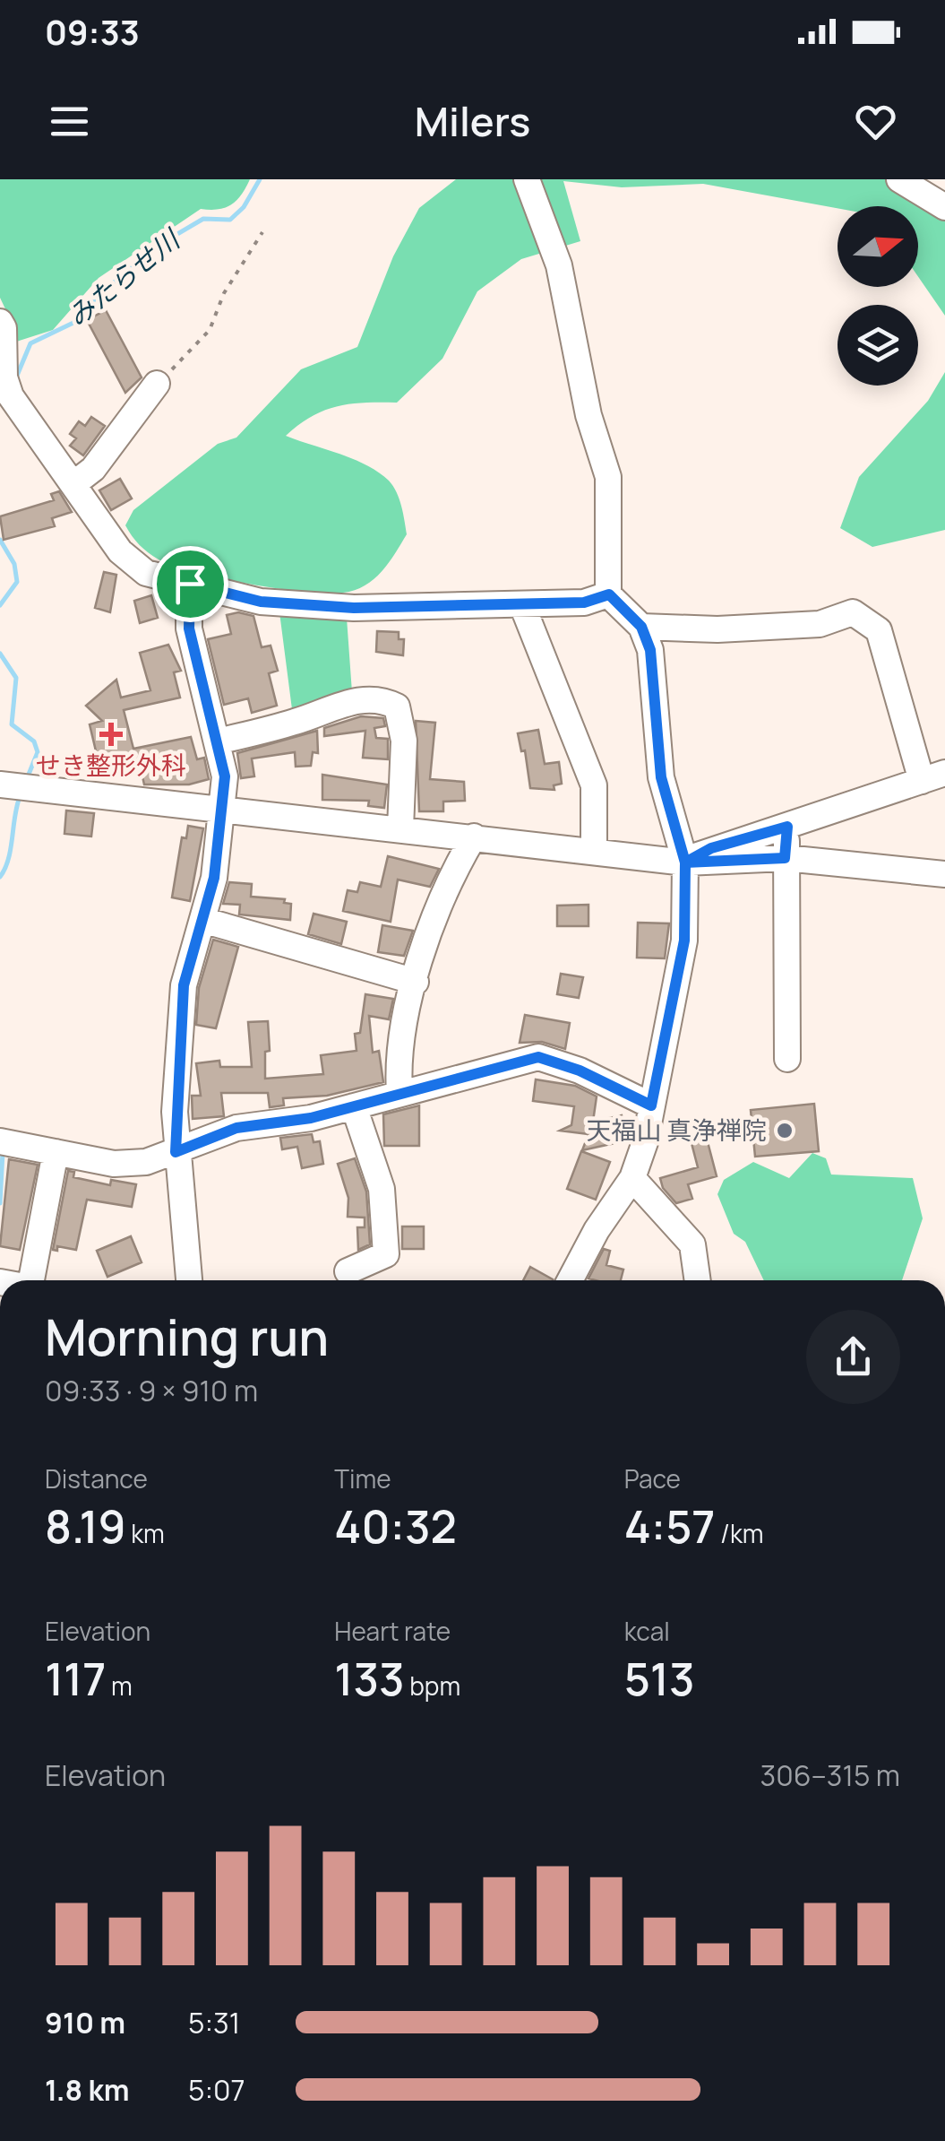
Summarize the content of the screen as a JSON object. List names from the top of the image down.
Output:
{
  "water": ["みたらせ川"],
  "places": {
    "health": ["せき整形外科"],
    "other": ["天福山 真浄禅院"]
  },
  "north": "right",
  "page": {
    "status": "09:33",
    "header": "Milers",
    "heading": ["Morning run", "09:33 · 9 × 910 m"],
    "stats": [
      ["Distance", "8.19 km"],
      ["Time", "40:32"],
      ["Pace", "4:57 /km"],
      ["Elevation", "117 m"],
      ["Heart rate", "133 bpm"],
      ["kcal", "513"]
    ],
    "chart": ["Elevation", "306–315 m"],
    "list": [
      {
        "name": "910 m",
        "note": "5:31"
      },
      {
        "name": "1.8 km",
        "note": "5:07"
      }
    ]
  }
}
